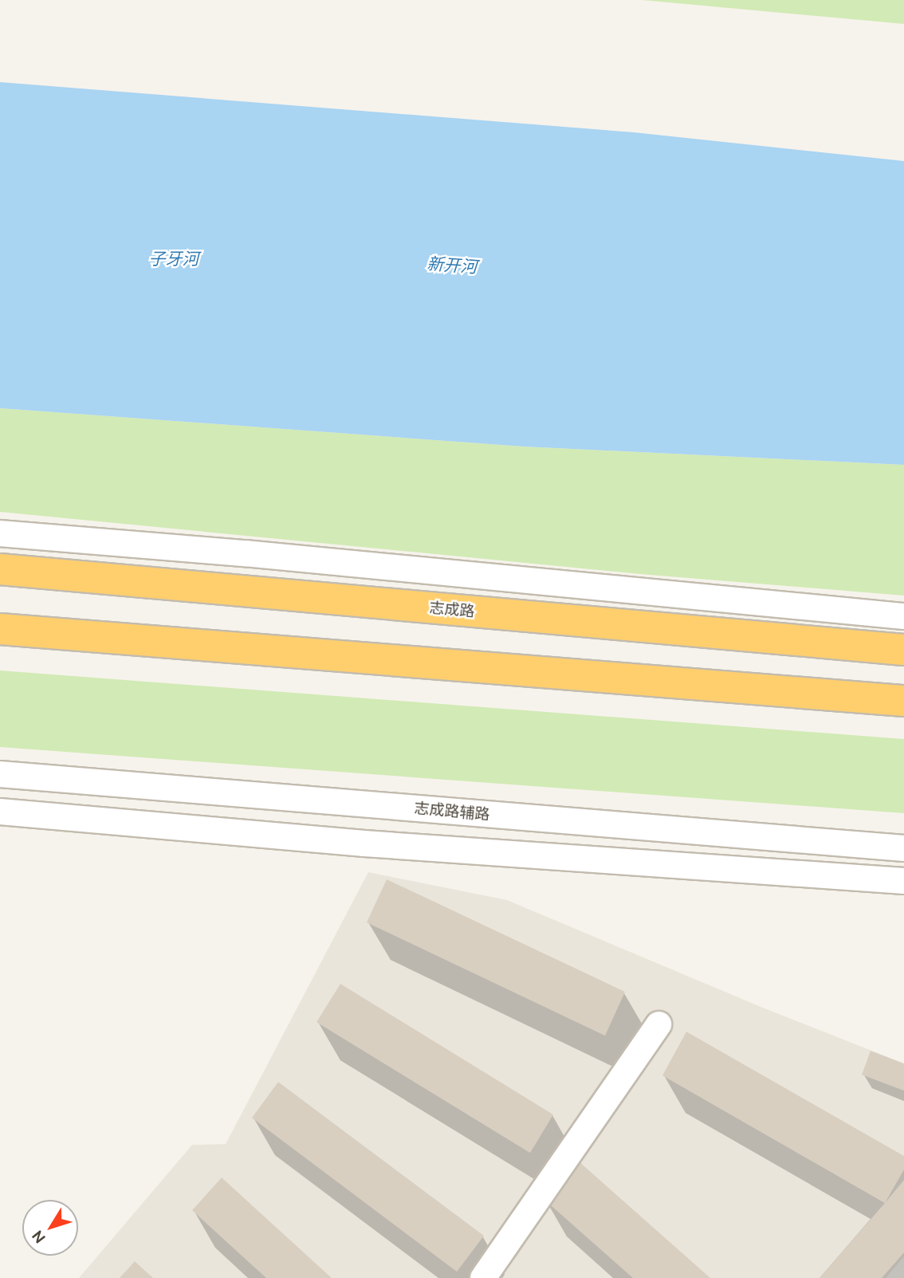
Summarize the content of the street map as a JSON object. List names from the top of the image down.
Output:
{
  "streets": {
    "highway": ["志成路"],
    "street": ["志成路辅路"]
  },
  "water": ["子牙河", "新开河"],
  "north": "bottom left"
}
